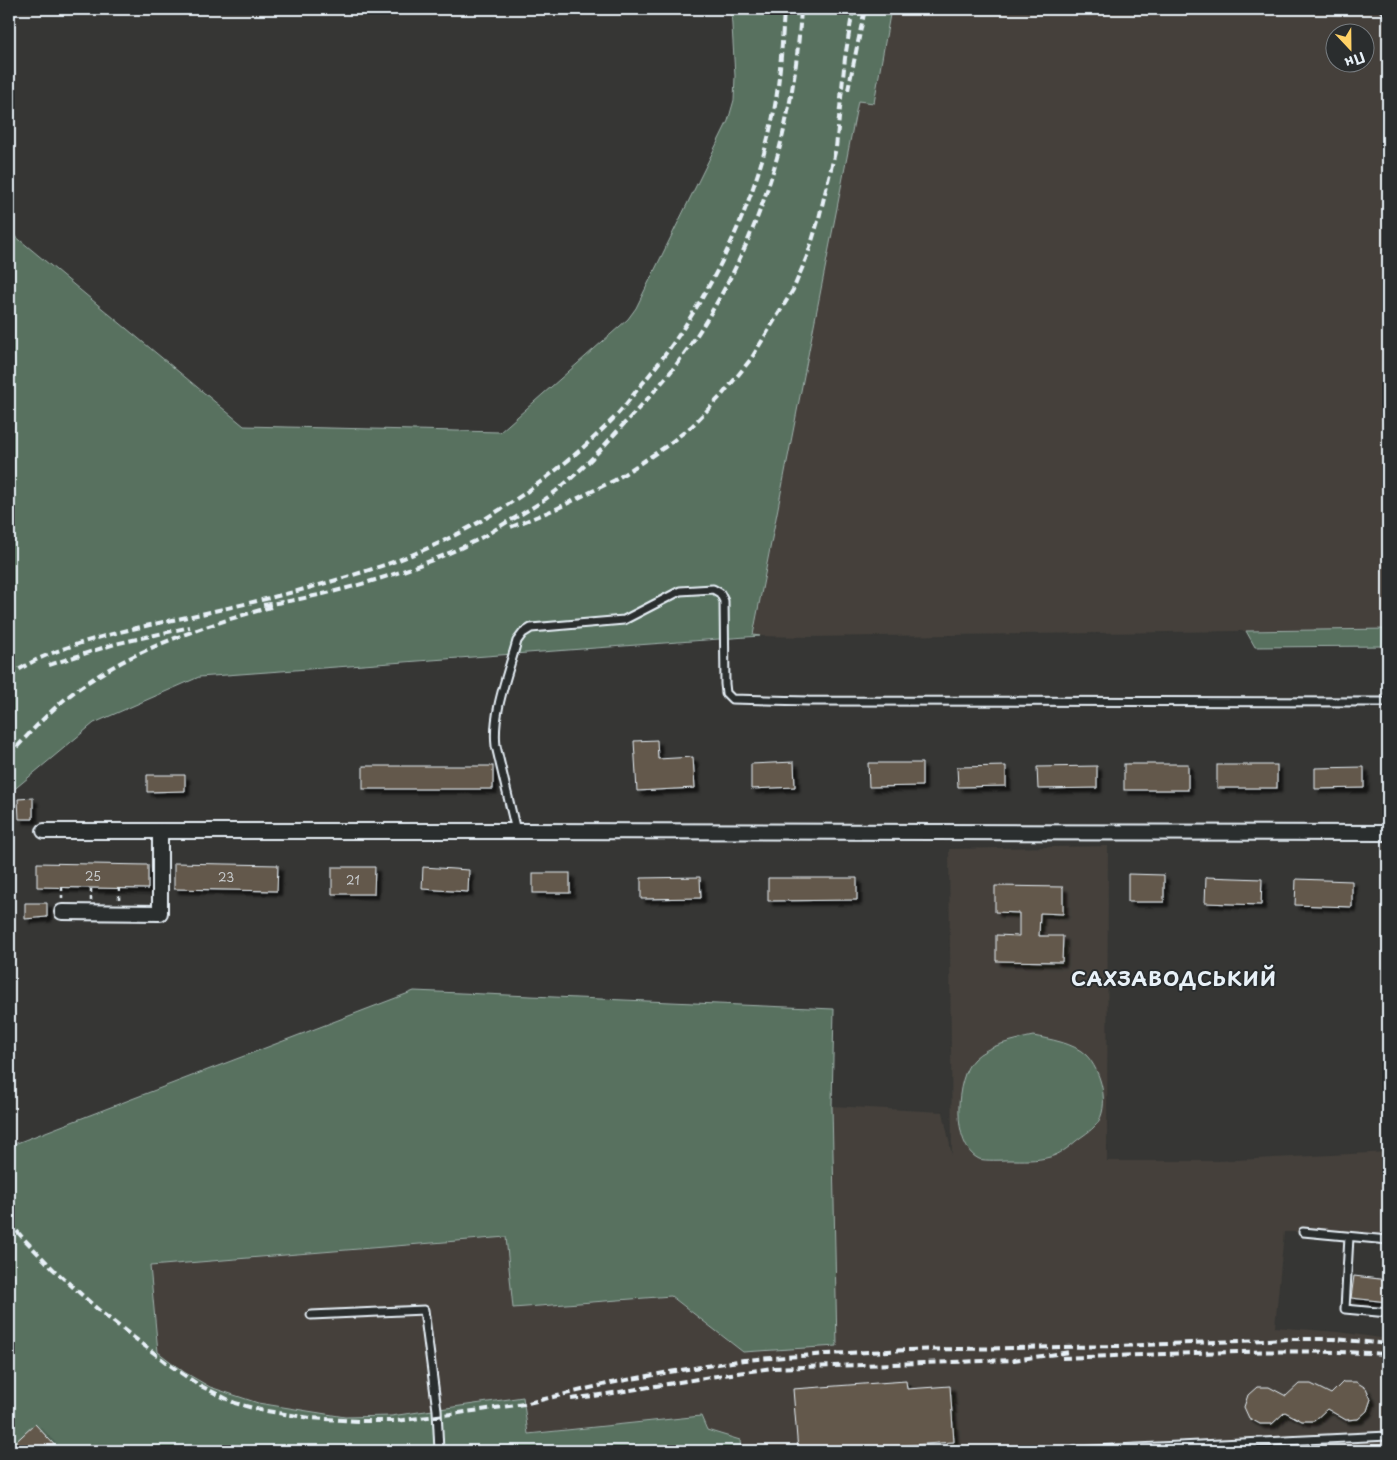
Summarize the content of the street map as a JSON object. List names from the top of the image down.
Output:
{
  "districts": ["САХЗАВОДСЬКИЙ"],
  "house_numbers": ["25", "23", "21"],
  "north": "bottom"
}
